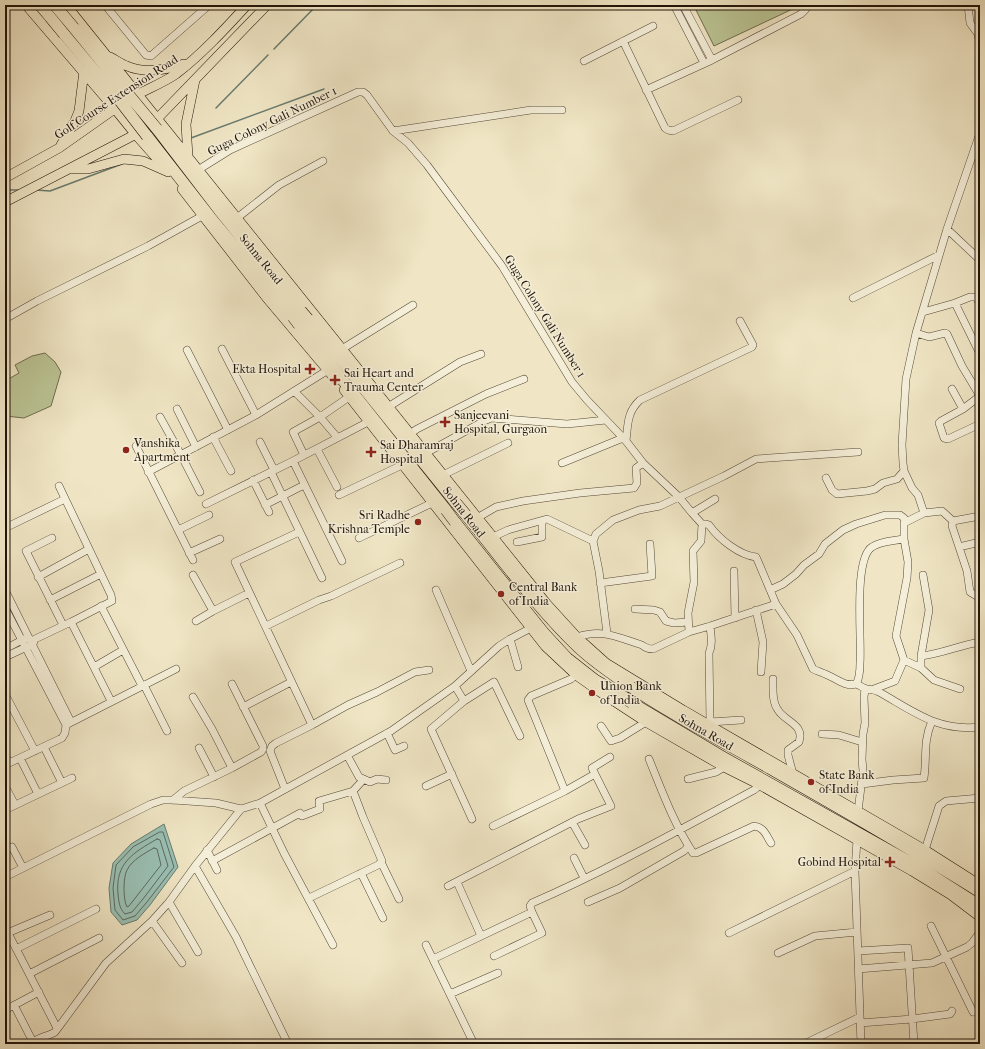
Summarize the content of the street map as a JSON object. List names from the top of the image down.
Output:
{
  "streets": {
    "highway": ["Sohna Road"],
    "main road": ["Golf Course Extension Road"],
    "street": ["Guga Colony Gali Number 1"]
  },
  "crossings": [
    ["Golf Course Extension Road", "Sohna Road"]
  ],
  "places": {
    "health": [
      "Ekta Hospital",
      "Sai Heart and Trauma Center",
      "Sanjeevani Hospital, Gurgaon",
      "Sai Dharamraj Hospital",
      "Gobind Hospital"
    ],
    "other": [
      "Vanshika Apartment",
      "Sri Radhe Krishna Temple",
      "Central Bank of India",
      "Union Bank of India",
      "State Bank of India"
    ]
  }
}
